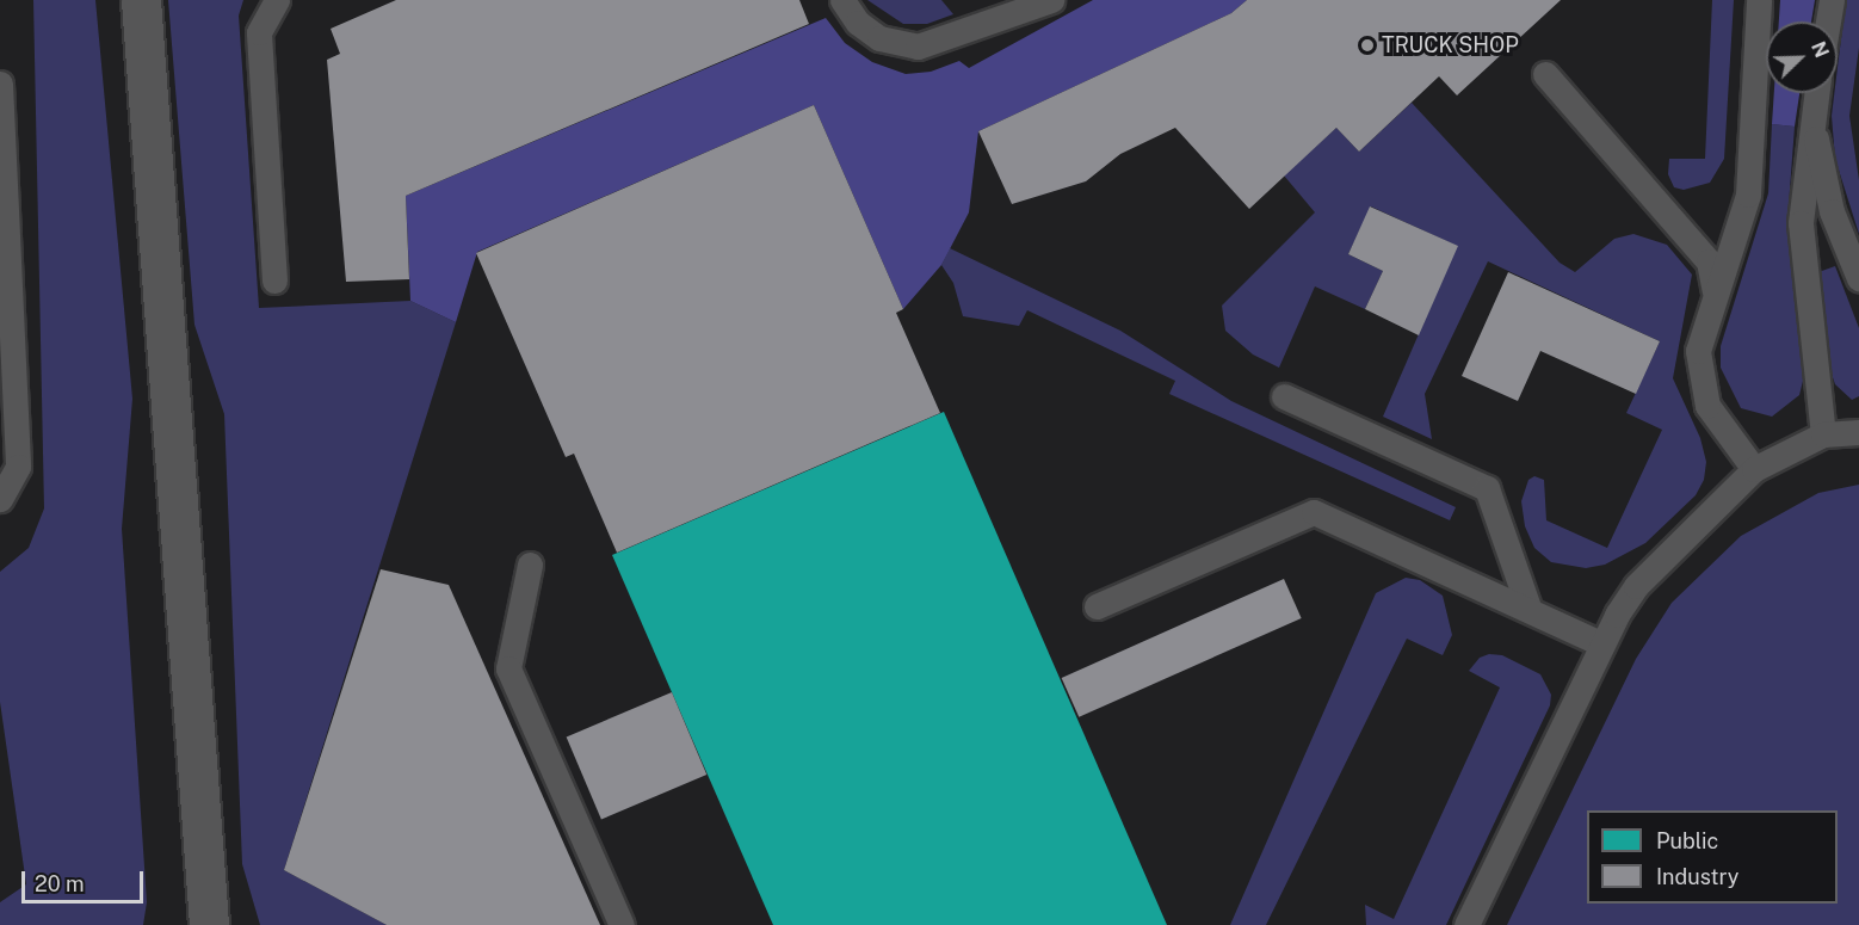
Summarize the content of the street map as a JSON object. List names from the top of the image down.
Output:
{
  "places": ["TRUCK SHOP"],
  "legend": ["Public", "Industry"],
  "scale_bar": "20 m",
  "north": "top right"
}
